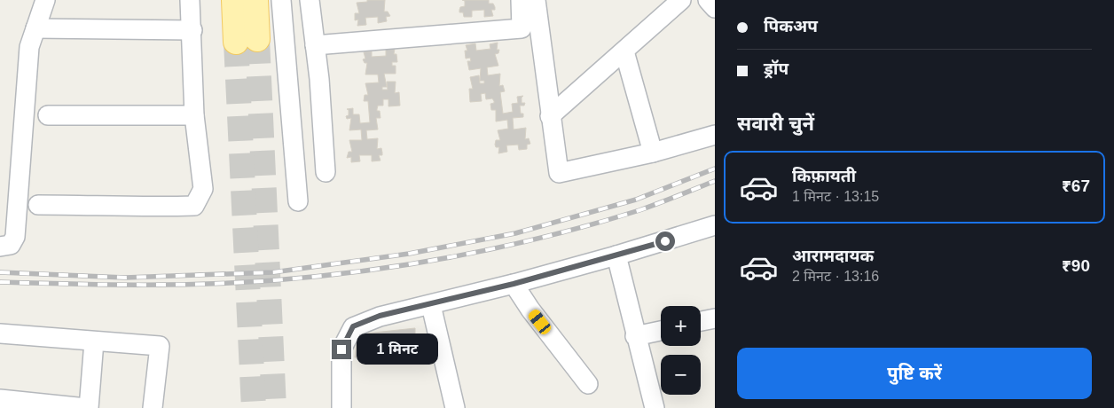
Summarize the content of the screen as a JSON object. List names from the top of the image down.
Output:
{
  "page": {
    "banner": ["पिकअप", "ड्रॉप"],
    "heading": "सवारी चुनें",
    "list": [
      {
        "name": "किफ़ायती",
        "note": "1 मिनट · 13:15",
        "value": "₹67"
      },
      {
        "name": "आरामदायक",
        "note": "2 मिनट · 13:16",
        "value": "₹90"
      }
    ],
    "map_buttons": ["+", "−"],
    "bubble": "1 मिनट",
    "buttons": "पुष्टि करें"
  }
}
